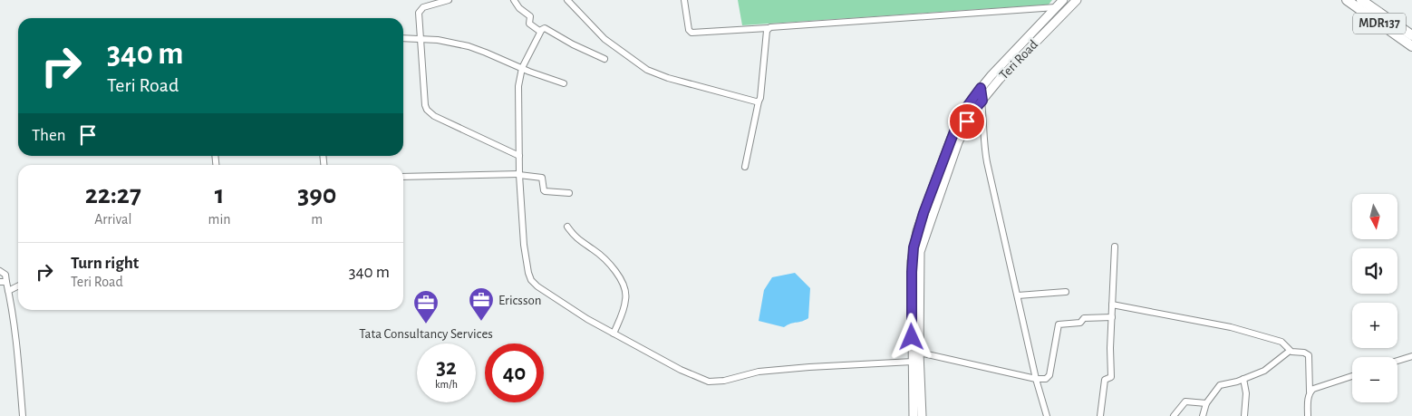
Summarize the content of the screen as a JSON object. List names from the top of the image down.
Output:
{
  "streets": {
    "main road": ["MDR137"],
    "street": ["Teri Road"]
  },
  "places": {
    "office": ["Ericsson", "Tata Consultancy Services"]
  },
  "north": "bottom",
  "page": {
    "turn": ["340 m", "Teri Road"],
    "then": "Then",
    "eta": [
      "22:27",
      "Arrival",
      "1",
      "min",
      "390",
      "m"
    ],
    "map_buttons": ["+", "−"],
    "list": [
      {
        "name": "Turn right",
        "note": "Teri Road",
        "value": "340 m"
      }
    ],
    "speed": "32 km/h",
    "limit": "40"
  }
}
